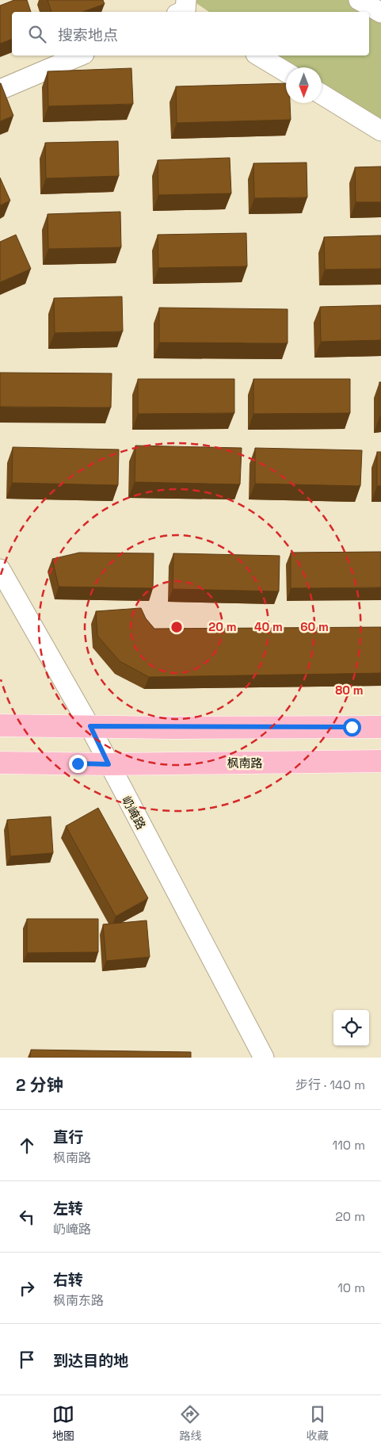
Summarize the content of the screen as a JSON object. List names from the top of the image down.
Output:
{
  "streets": {
    "main road": ["枫南路"],
    "street": ["屷崦路"]
  },
  "crossings": [
    ["枫南路", "屷崦路"]
  ],
  "north": "bottom",
  "page": {
    "search": "搜索地点",
    "heading": ["2 分钟", "步行 · 140 m"],
    "list": [
      ["直行", "枫南路", "110 m"],
      ["左转", "屷崦路", "20 m"],
      ["右转", "枫南东路", "10 m"],
      "到达目的地"
    ],
    "nav": ["地图", "路线", "收藏"]
  },
  "rings": [
    "20 m",
    "40 m",
    "60 m",
    "80 m"
  ]
}
